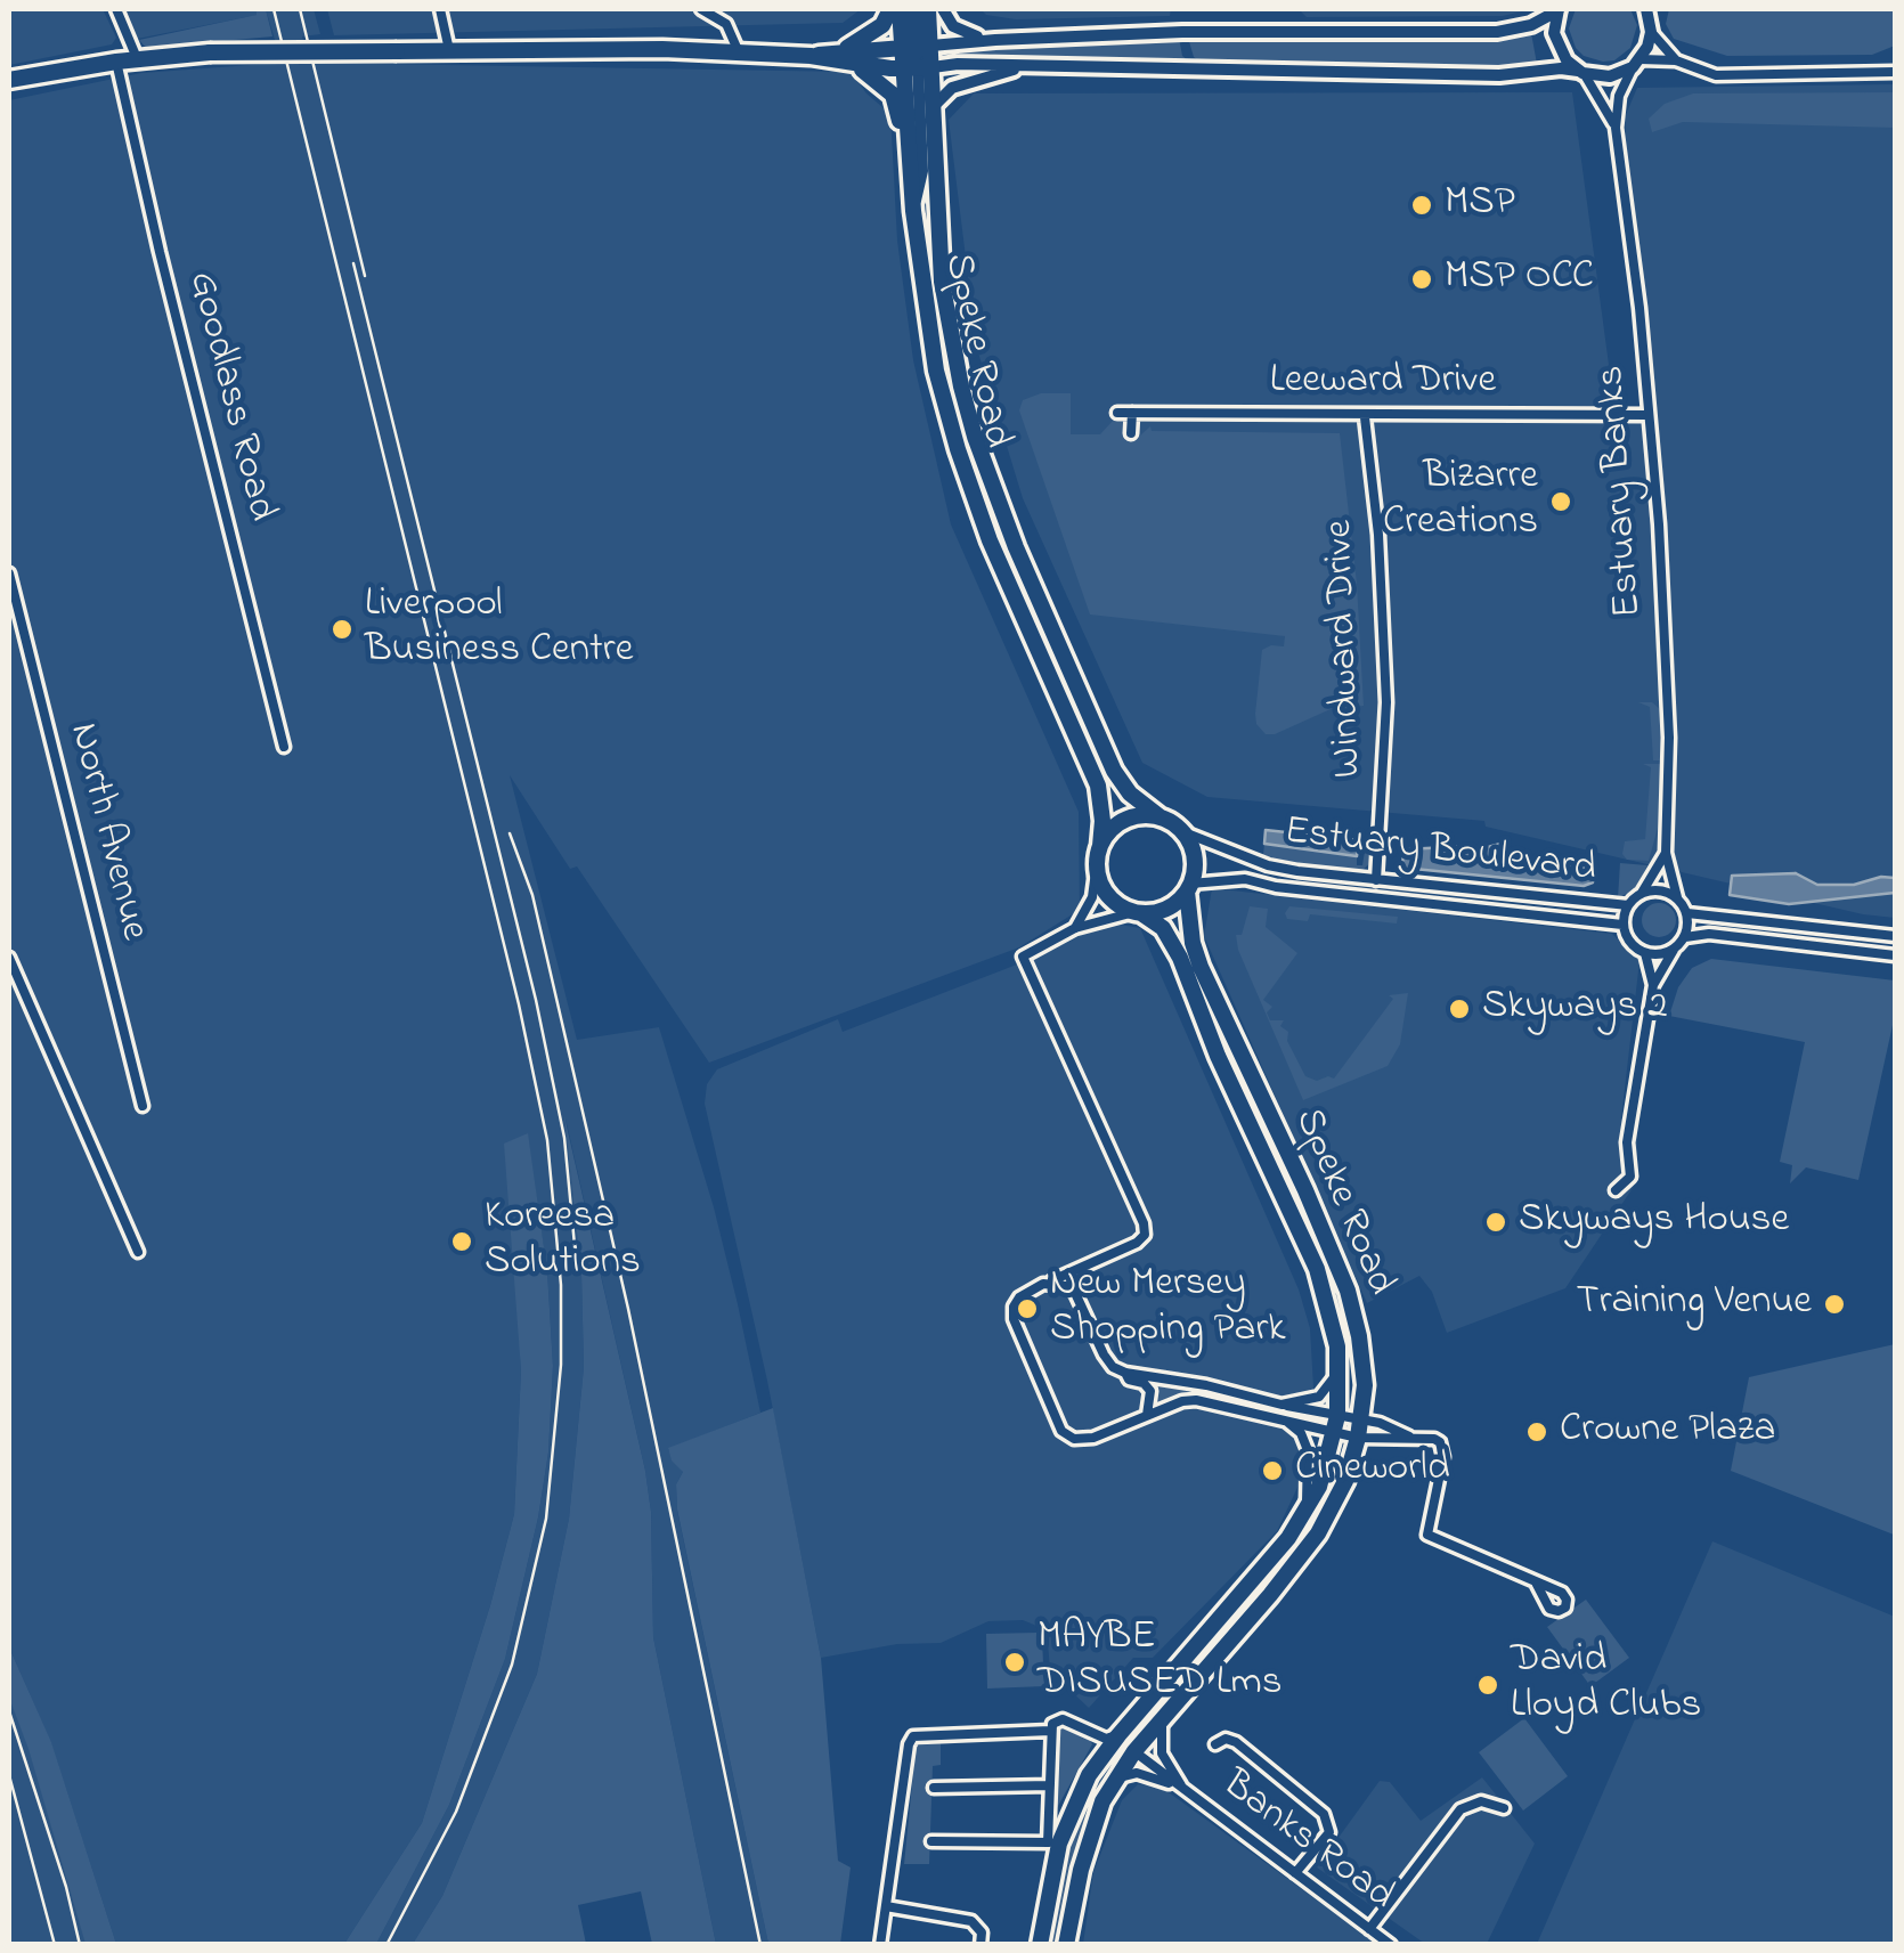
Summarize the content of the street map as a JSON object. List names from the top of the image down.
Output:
{
  "streets": {
    "highway": ["Speke Road"],
    "street": [
      "Leeward Drive",
      "Goodlass Road",
      "Estuary Banks",
      "Windward Drive",
      "North Avenue",
      "Estuary Boulevard",
      "Banks Road"
    ]
  },
  "crossings": [
    ["Speke Road", "Estuary Boulevard"],
    ["Speke Road", "Banks Road"],
    ["Leeward Drive", "Estuary Banks"],
    ["Leeward Drive", "Windward Drive"],
    ["Estuary Banks", "Estuary Boulevard"],
    ["Windward Drive", "Estuary Boulevard"]
  ],
  "places": [
    "MSP",
    "MSP OCC",
    "Bizarre Creations",
    "Liverpool Business Centre",
    "Skyways 2",
    "Skyways House",
    "Koreesa Solutions",
    "Training Venue",
    "New Mersey Shopping Park",
    "Crowne Plaza",
    "Cineworld",
    "MAYBE DISUSED Lms",
    "David Lloyd Clubs"
  ]
}
